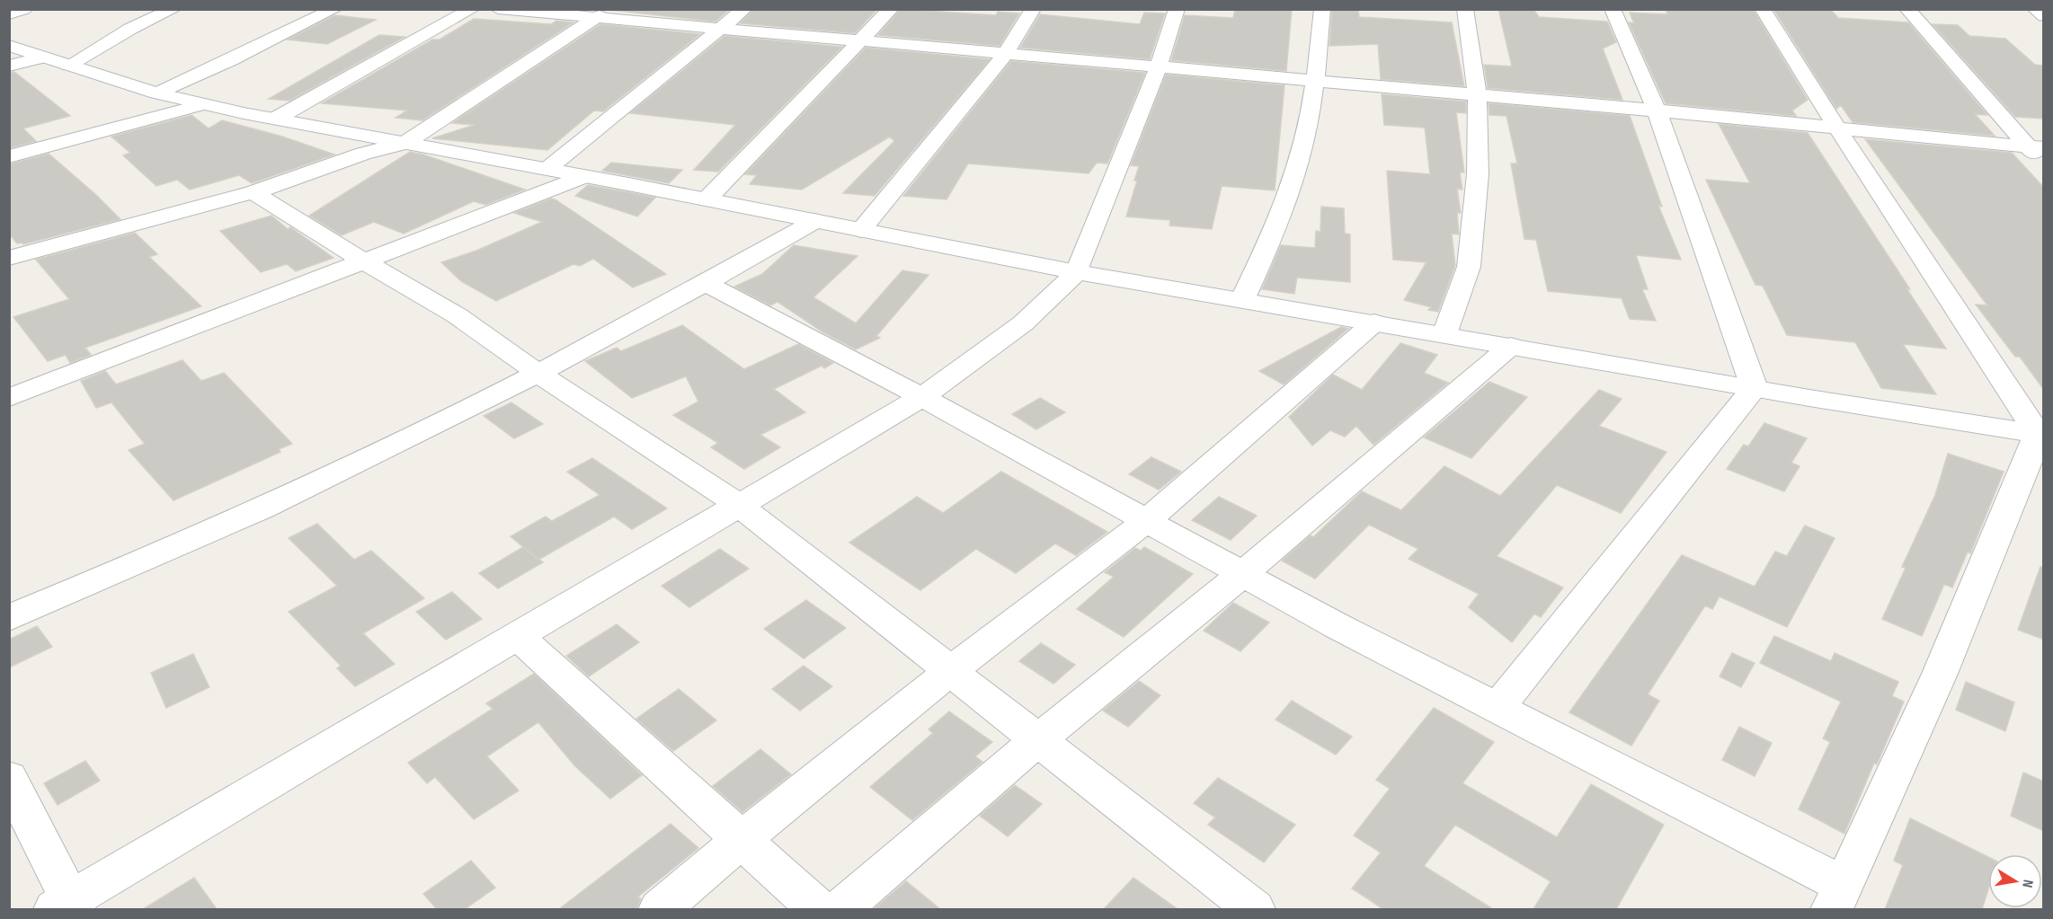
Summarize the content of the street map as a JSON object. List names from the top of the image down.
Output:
{
  "north": "right"
}
